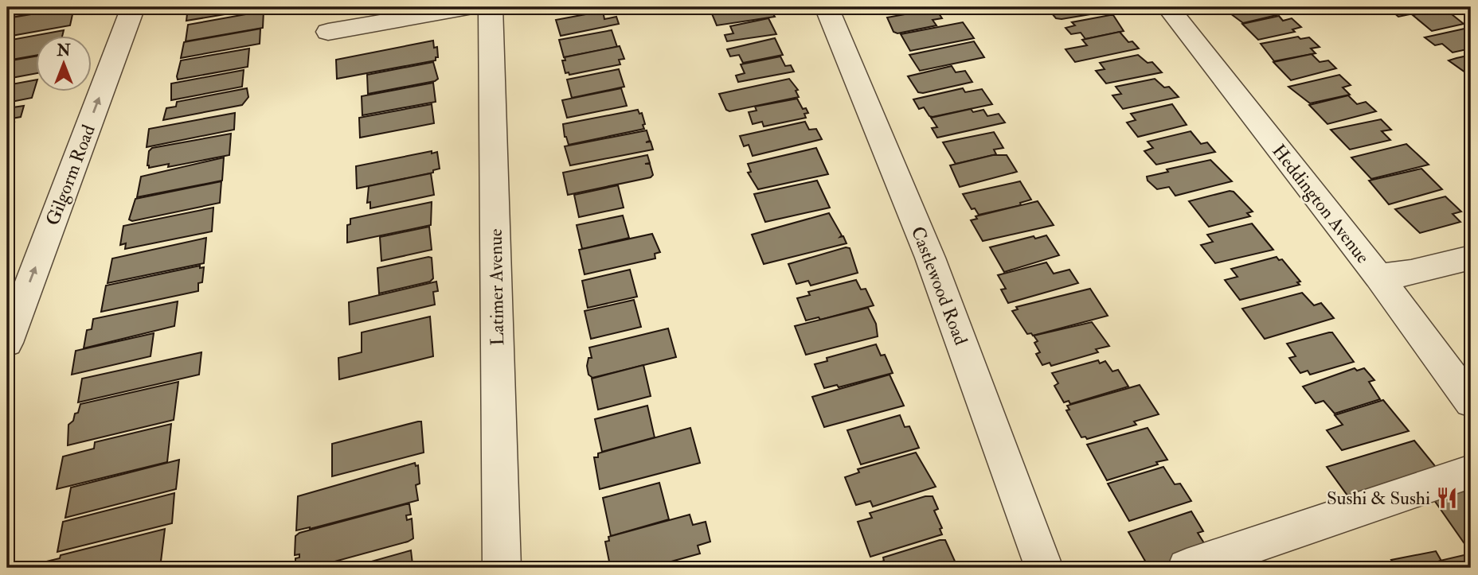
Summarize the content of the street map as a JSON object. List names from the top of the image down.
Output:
{
  "streets": {
    "street": [
      "Gilgorm Road",
      "Heddington Avenue",
      "Castlewood Road",
      "Latimer Avenue"
    ]
  },
  "one_way": ["Gilgorm Road"],
  "places": {
    "restaurant": ["Sushi & Sushi"]
  },
  "north": "top"
}
